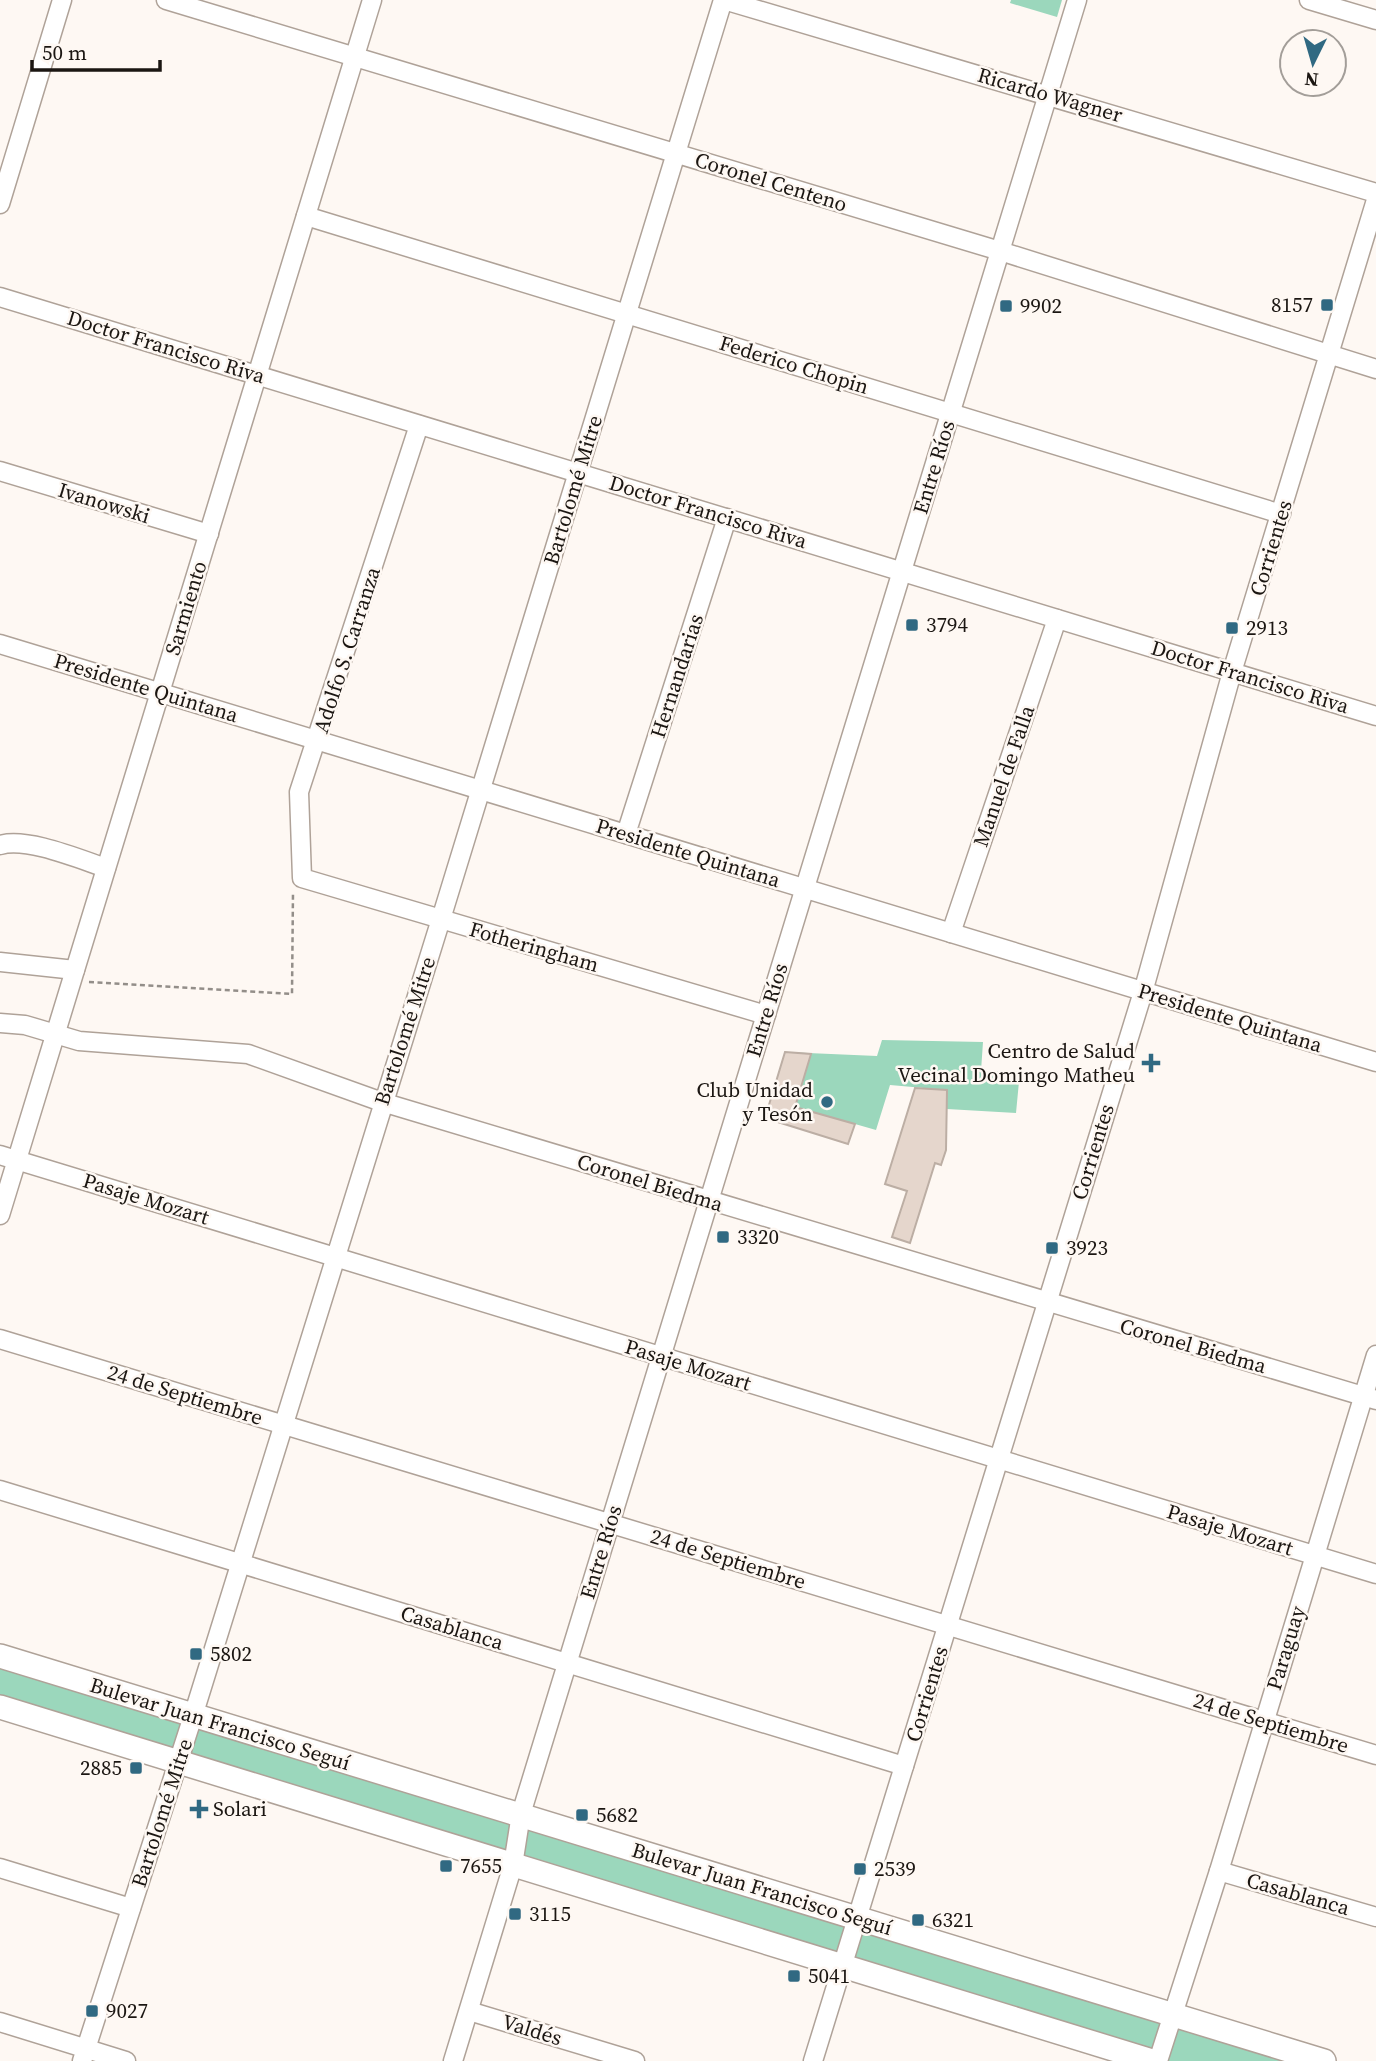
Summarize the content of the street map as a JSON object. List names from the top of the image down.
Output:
{
  "streets": {
    "main road": ["Bulevar Juan Francisco Seguí"],
    "street": [
      "Ricardo Wagner",
      "Coronel Centeno",
      "Doctor Francisco Riva",
      "Federico Chopin",
      "Entre Ríos",
      "Bartolomé Mitre",
      "Ivanowski",
      "Corrientes",
      "Sarmiento",
      "Adolfo S. Carranza",
      "Hernandarias",
      "Presidente Quintana",
      "Manuel de Falla",
      "Fotheringham",
      "Coronel Biedma",
      "Pasaje Mozart",
      "24 de Septiembre",
      "Casablanca",
      "Paraguay",
      "Valdés"
    ]
  },
  "crossings": [
    ["Ricardo Wagner", "Entre Ríos"],
    ["Ricardo Wagner", "Bartolomé Mitre"],
    ["Coronel Centeno", "Entre Ríos"],
    ["Coronel Centeno", "Bartolomé Mitre"],
    ["Coronel Centeno", "Corrientes"],
    ["Coronel Centeno", "Sarmiento"],
    ["Doctor Francisco Riva", "Entre Ríos"],
    ["Doctor Francisco Riva", "Bartolomé Mitre"],
    ["Doctor Francisco Riva", "Corrientes"],
    ["Doctor Francisco Riva", "Sarmiento"],
    ["Doctor Francisco Riva", "Adolfo S. Carranza"],
    ["Doctor Francisco Riva", "Hernandarias"],
    ["Doctor Francisco Riva", "Manuel de Falla"],
    ["Federico Chopin", "Entre Ríos"],
    ["Federico Chopin", "Bartolomé Mitre"],
    ["Federico Chopin", "Corrientes"],
    ["Federico Chopin", "Sarmiento"],
    ["Entre Ríos", "Presidente Quintana"],
    ["Entre Ríos", "Fotheringham"],
    ["Entre Ríos", "Coronel Biedma"],
    ["Entre Ríos", "Pasaje Mozart"],
    ["Entre Ríos", "24 de Septiembre"],
    ["Entre Ríos", "Casablanca"],
    ["Entre Ríos", "Bulevar Juan Francisco Seguí"],
    ["Entre Ríos", "Valdés"],
    ["Bartolomé Mitre", "Presidente Quintana"],
    ["Bartolomé Mitre", "Fotheringham"],
    ["Bartolomé Mitre", "Coronel Biedma"],
    ["Bartolomé Mitre", "Pasaje Mozart"],
    ["Bartolomé Mitre", "24 de Septiembre"],
    ["Bartolomé Mitre", "Casablanca"],
    ["Bartolomé Mitre", "Bulevar Juan Francisco Seguí"],
    ["Ivanowski", "Sarmiento"],
    ["Corrientes", "Presidente Quintana"],
    ["Corrientes", "Coronel Biedma"],
    ["Corrientes", "Pasaje Mozart"],
    ["Corrientes", "24 de Septiembre"],
    ["Corrientes", "Casablanca"],
    ["Corrientes", "Bulevar Juan Francisco Seguí"],
    ["Sarmiento", "Presidente Quintana"],
    ["Sarmiento", "Coronel Biedma"],
    ["Sarmiento", "Pasaje Mozart"],
    ["Adolfo S. Carranza", "Presidente Quintana"],
    ["Adolfo S. Carranza", "Fotheringham"],
    ["Hernandarias", "Presidente Quintana"],
    ["Presidente Quintana", "Manuel de Falla"],
    ["Coronel Biedma", "Paraguay"],
    ["Pasaje Mozart", "Paraguay"],
    ["24 de Septiembre", "Paraguay"],
    ["Casablanca", "Paraguay"],
    ["Paraguay", "Bulevar Juan Francisco Seguí"]
  ],
  "places": {
    "transit": [
      "8157",
      "9902",
      "3794",
      "2913",
      "3320",
      "3923",
      "5802",
      "2885",
      "5682",
      "7655",
      "2539",
      "3115",
      "6321",
      "5041",
      "9027"
    ],
    "health": ["Centro de Salud Vecinal Domingo Matheu", "Solari"],
    "other": ["Club Unidad y Tesón"]
  },
  "scale_bar": "50 m",
  "north": "bottom"
}
